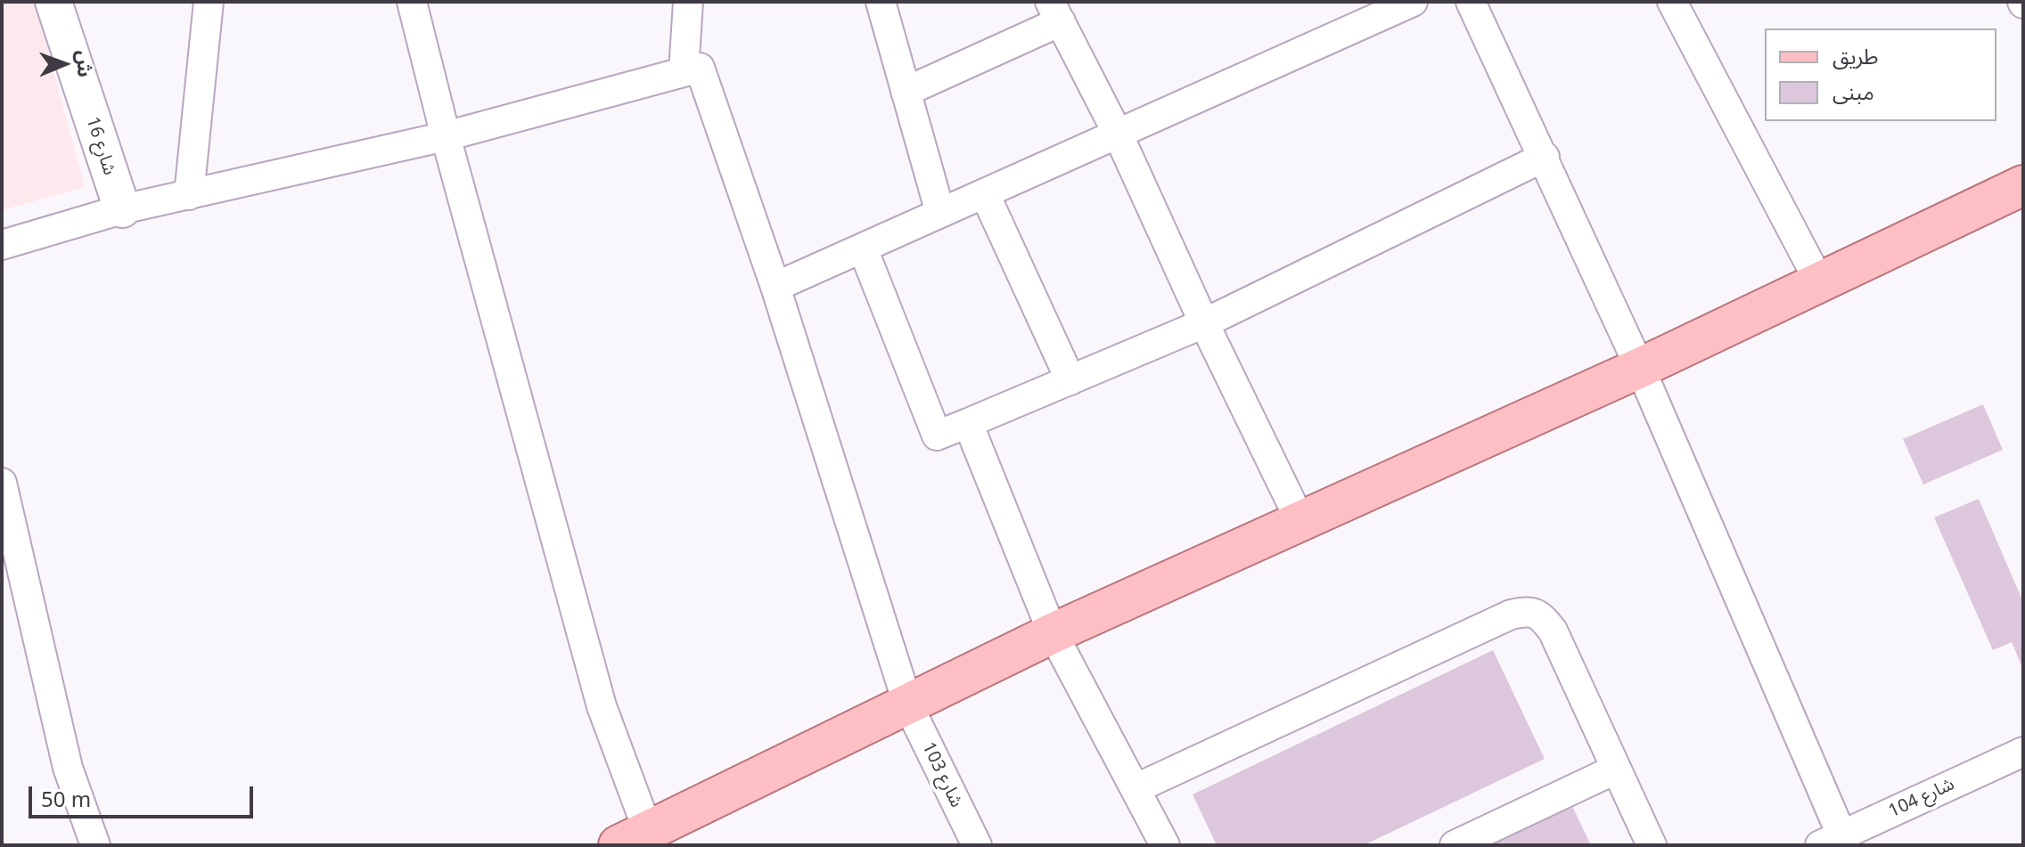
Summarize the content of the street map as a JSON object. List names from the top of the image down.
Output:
{
  "streets": {
    "street": ["شارع 16", "شارع 103", "شارع 104"]
  },
  "legend": ["طريق", "مبنى"],
  "scale_bar": "50 m",
  "north": "right"
}
